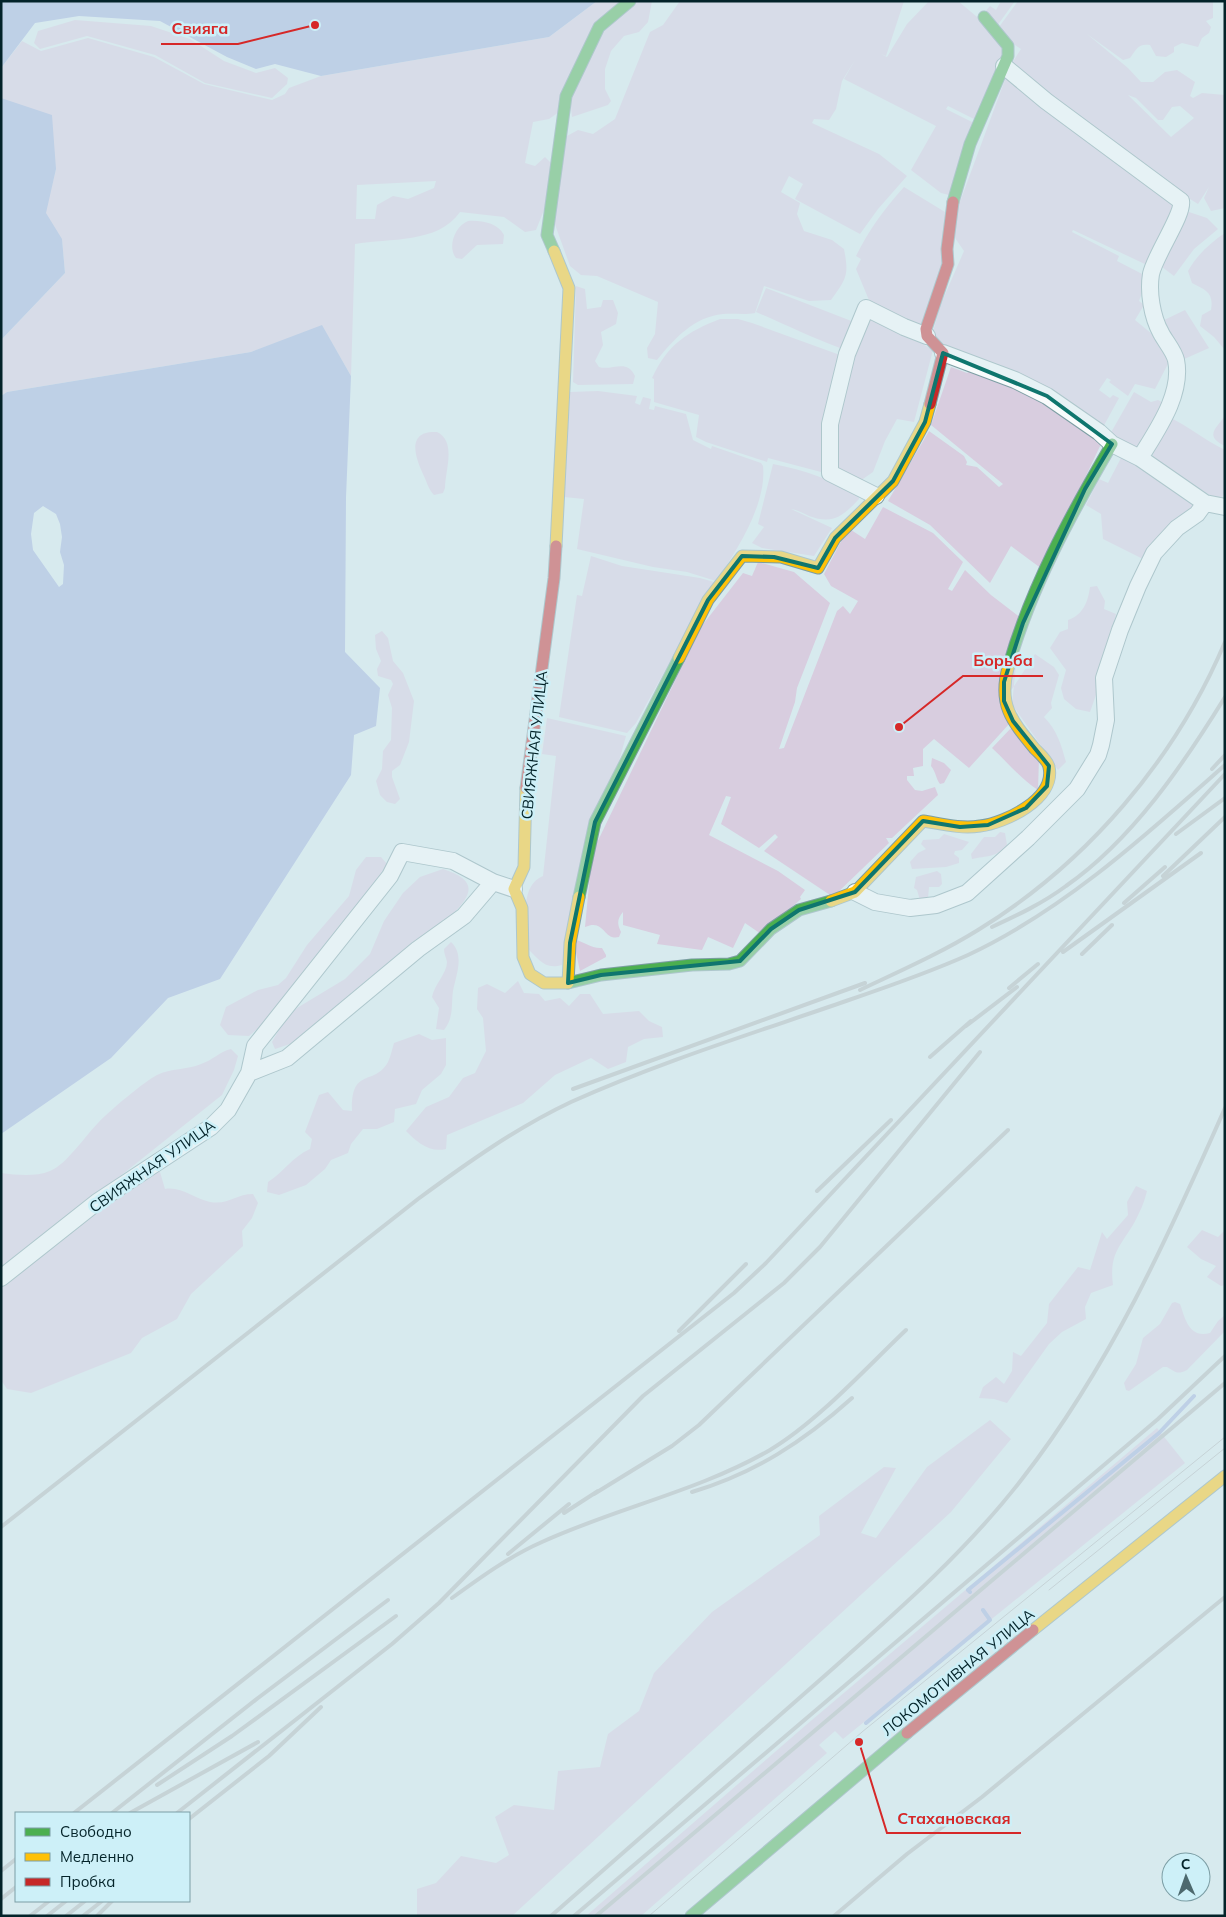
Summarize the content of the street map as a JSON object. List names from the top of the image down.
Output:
{
  "streets": {
    "street": ["СВИЯЖНАЯ УЛИЦА", "ЛОКОМОТИВНАЯ УЛИЦА"]
  },
  "places": ["Свияга", "Борьба", "Стахановская"],
  "legend": ["Свободно", "Медленно", "Пробка"],
  "north": "top"
}
